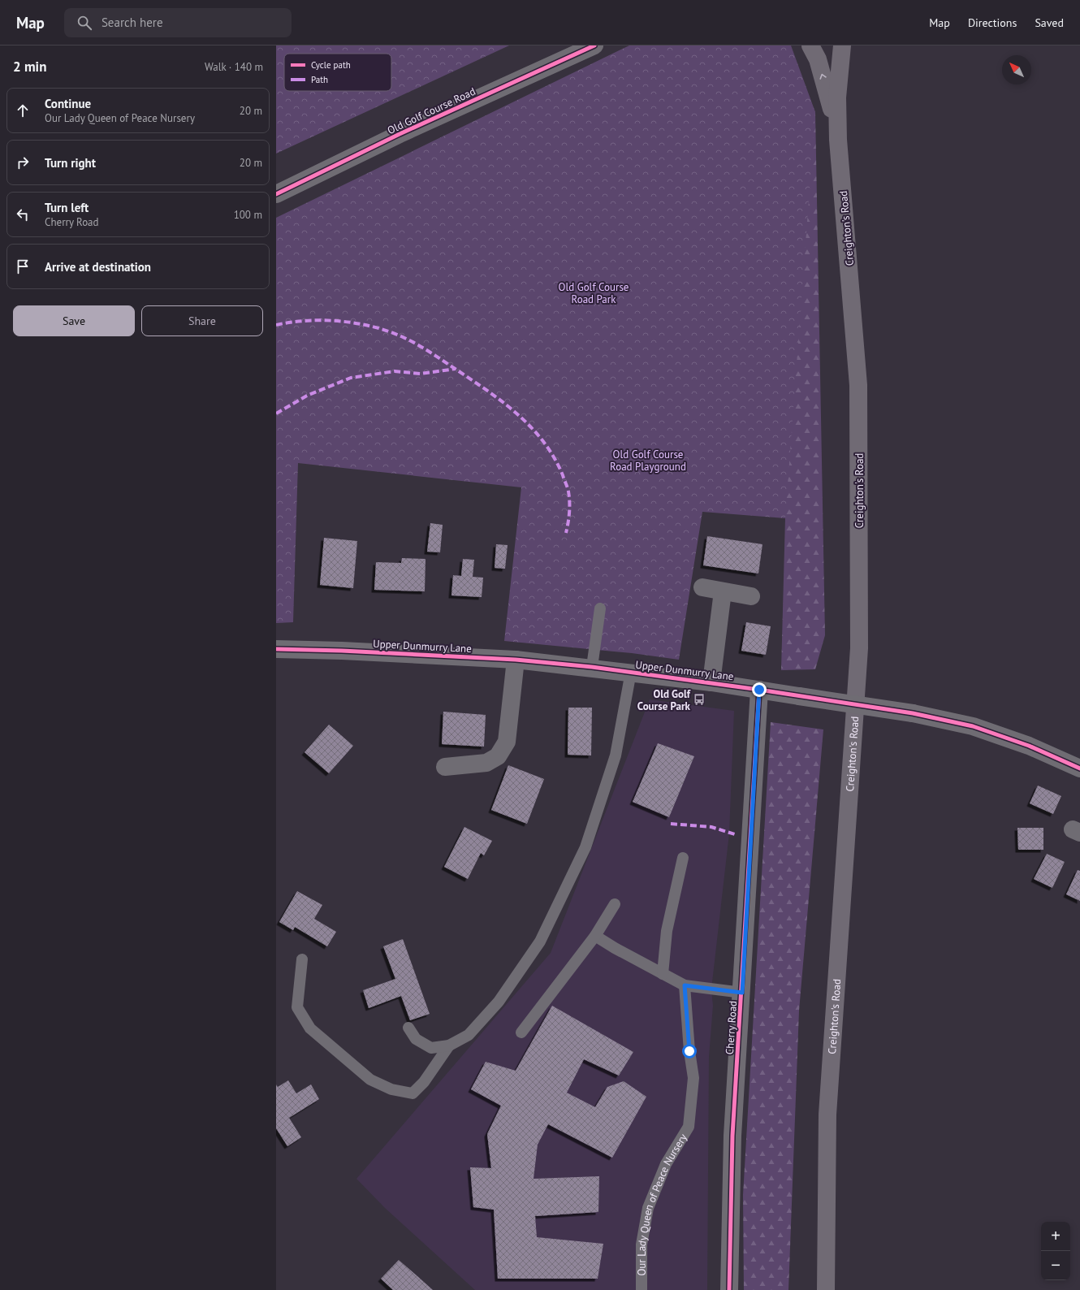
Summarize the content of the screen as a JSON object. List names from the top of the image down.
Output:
{
  "streets": {
    "highway": ["Creighton's Road"],
    "street": ["Old Golf Course Road", "Upper Dunmurry Lane", "Cherry Road"],
    "lane": ["Our Lady Queen of Peace Nursery"]
  },
  "crossings": [
    ["Upper Dunmurry Lane", "Cherry Road"]
  ],
  "parks": ["Old Golf Course Road Park", "Old Golf Course Road Playground"],
  "places": {
    "bus stop": ["Old Golf Course Park"]
  },
  "legend": ["Cycle path", "Path"],
  "north": "top left",
  "page": {
    "header": "Map",
    "search": "Search here",
    "nav": ["Map", "Directions", "Saved"],
    "heading": ["2 min", "Walk · 140 m"],
    "list": [
      ["Continue", "Our Lady Queen of Peace Nursery", "20 m"],
      ["Turn right", "20 m"],
      ["Turn left", "Cherry Road", "100 m"],
      "Arrive at destination"
    ],
    "buttons": ["Save", "Share"],
    "map_buttons": ["+", "−"]
  }
}
